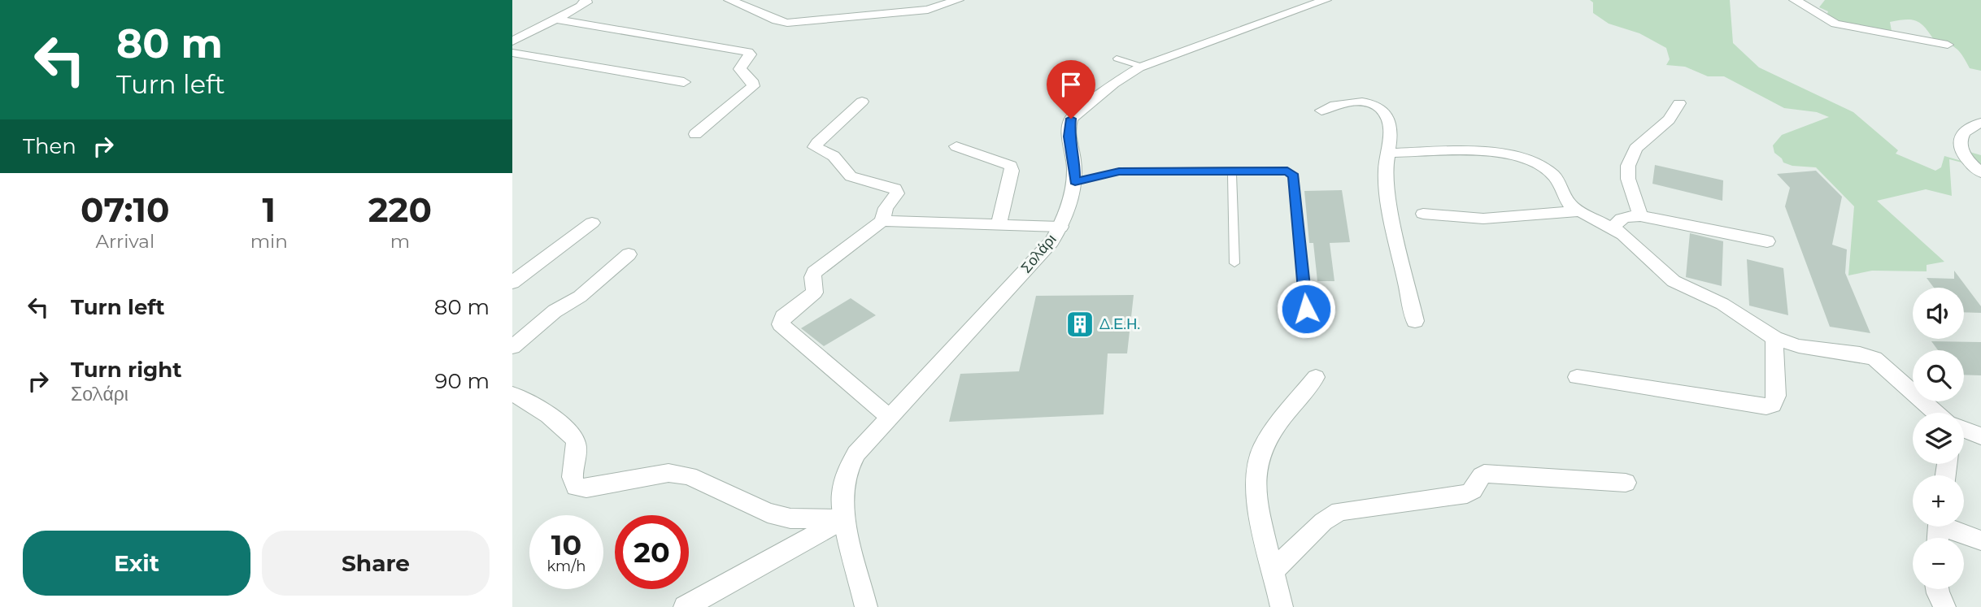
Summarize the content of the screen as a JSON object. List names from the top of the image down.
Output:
{
  "streets": {
    "street": ["Σολάρι"]
  },
  "places": {
    "building": ["Δ.Ε.Η."]
  },
  "page": {
    "turn": ["80 m", "Turn left"],
    "then": "Then",
    "eta": [
      "07:10",
      "Arrival",
      "1",
      "min",
      "220",
      "m"
    ],
    "list": [
      {
        "name": "Turn left",
        "value": "80 m"
      },
      {
        "name": "Turn right",
        "note": "Σολάρι",
        "value": "90 m"
      }
    ],
    "map_buttons": ["+", "−"],
    "speed": "10 km/h",
    "limit": "20",
    "buttons": ["Exit", "Share"]
  }
}
